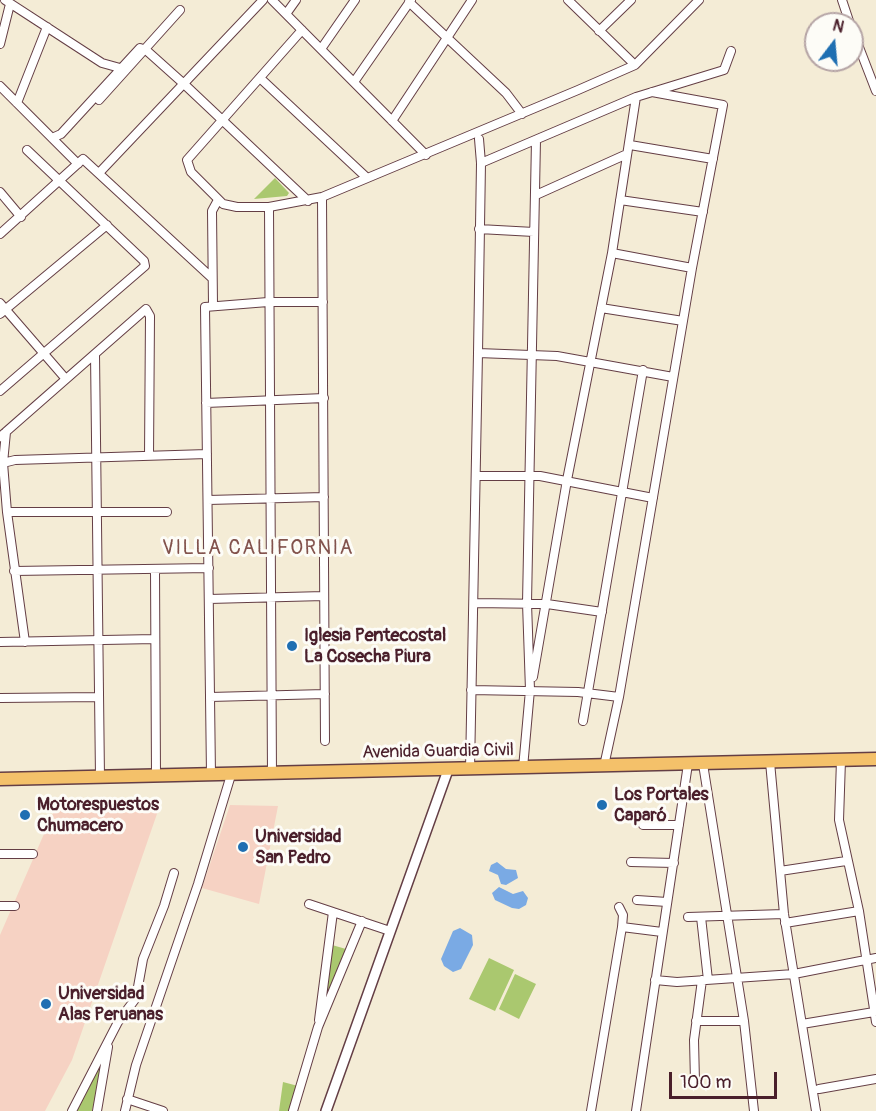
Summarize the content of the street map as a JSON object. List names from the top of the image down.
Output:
{
  "streets": {
    "highway": ["Avenida Guardia Civil"]
  },
  "districts": ["VILLA CALIFORNIA"],
  "places": [
    "Iglesia Pentecostal La Cosecha Piura",
    "Los Portales Caparó",
    "Motorespuestos Chumacero",
    "Universidad San Pedro",
    "Universidad Alas Peruanas"
  ],
  "scale_bar": "100 m",
  "north": "top"
}
